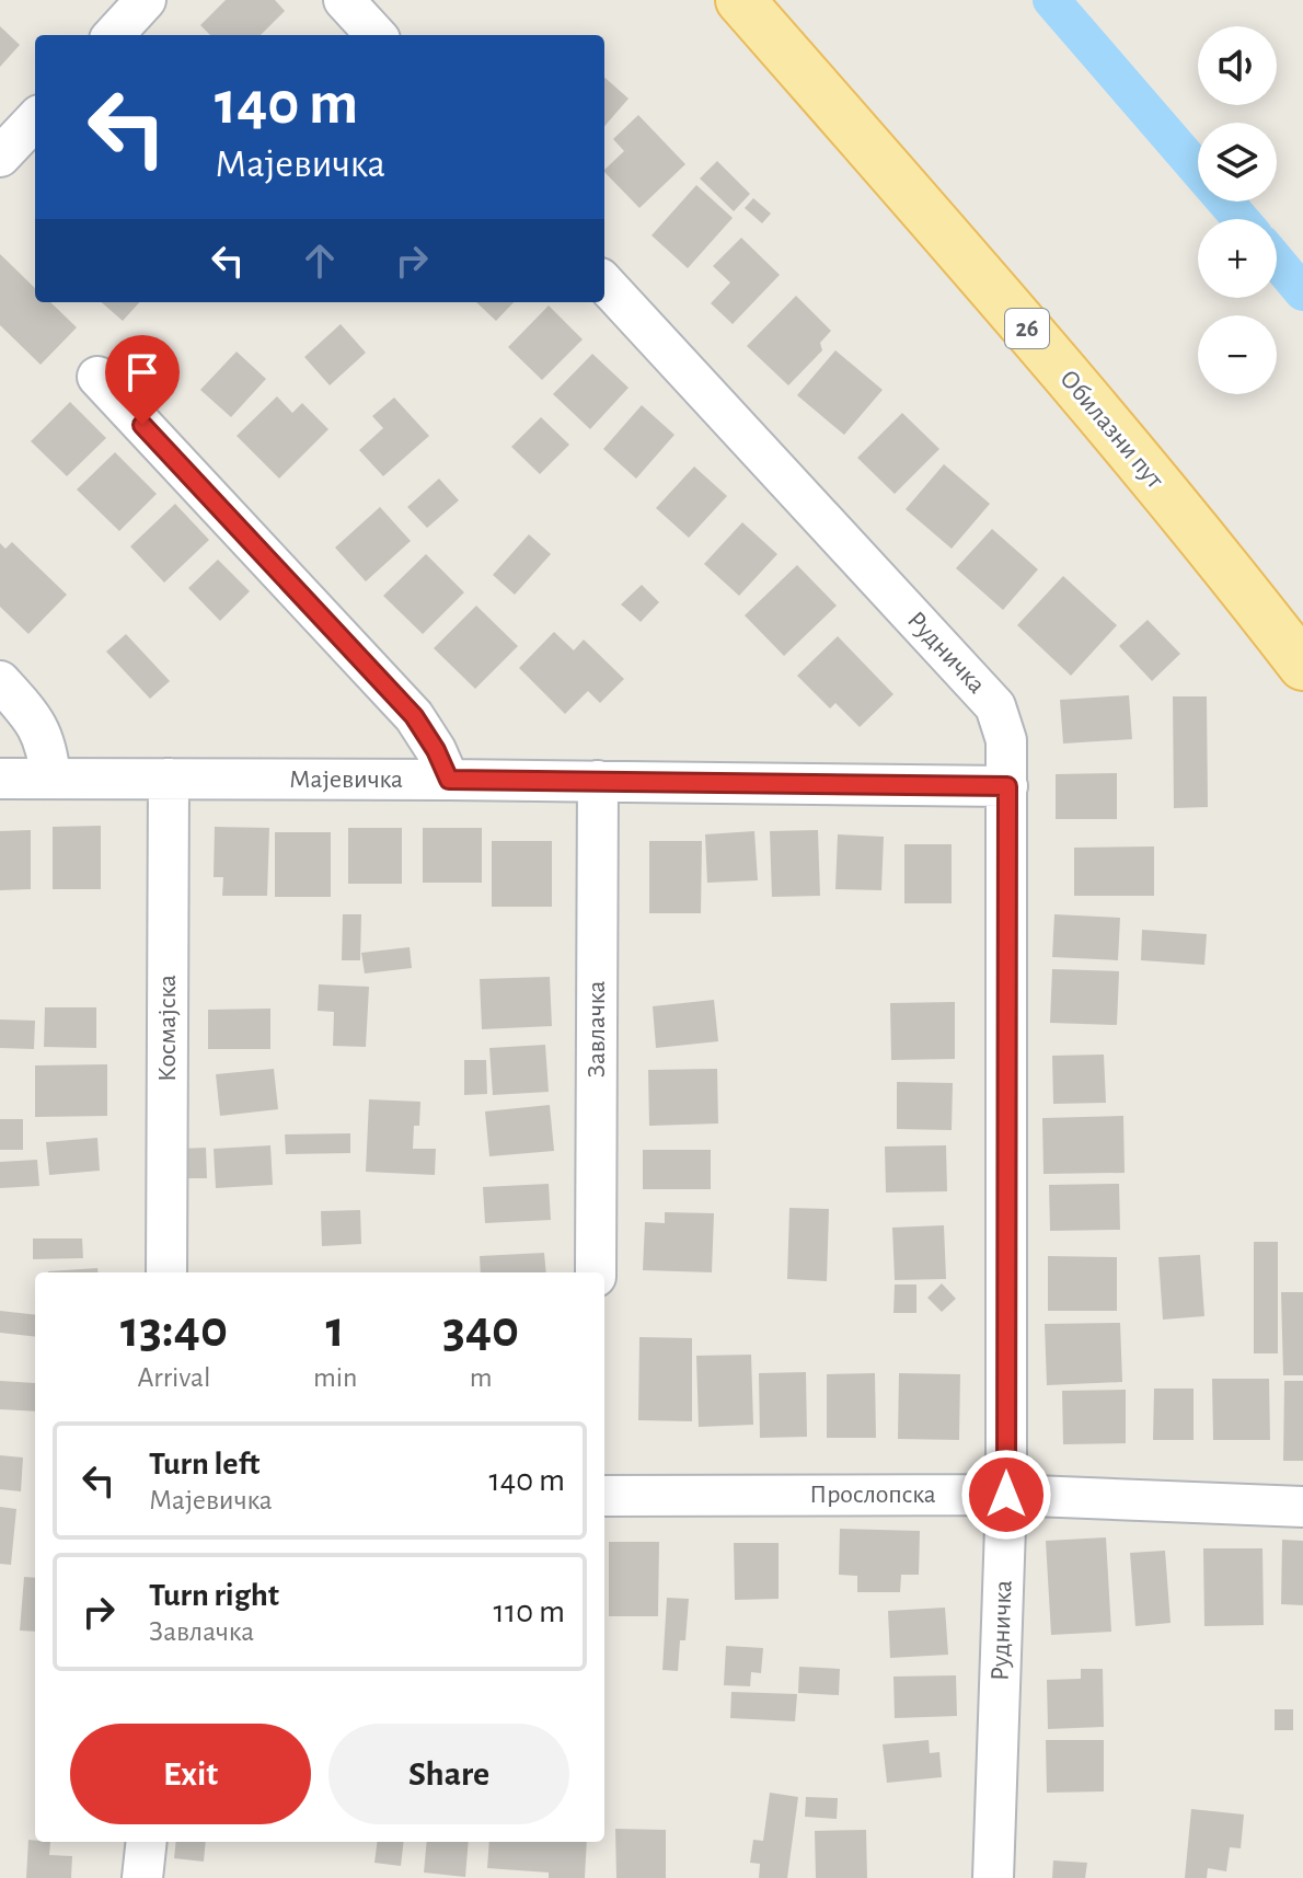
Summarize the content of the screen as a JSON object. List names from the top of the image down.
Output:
{
  "streets": {
    "main road": ["26", "Обилазни пут"],
    "street": [
      "Рудничка",
      "Мајевичка",
      "Космајска",
      "Завлачка",
      "Прослопска"
    ]
  },
  "crossings": [
    ["Рудничка", "Мајевичка"],
    ["Рудничка", "Прослопска"],
    ["Мајевичка", "Космајска"],
    ["Мајевичка", "Завлачка"]
  ],
  "page": {
    "map_buttons": ["+", "−"],
    "turn": ["140 m", "Мајевичка"],
    "eta": [
      "13:40",
      "Arrival",
      "1",
      "min",
      "340",
      "m"
    ],
    "list": [
      {
        "name": "Turn left",
        "note": "Мајевичка",
        "value": "140 m"
      },
      {
        "name": "Turn right",
        "note": "Завлачка",
        "value": "110 m"
      }
    ],
    "buttons": ["Exit", "Share"]
  }
}
